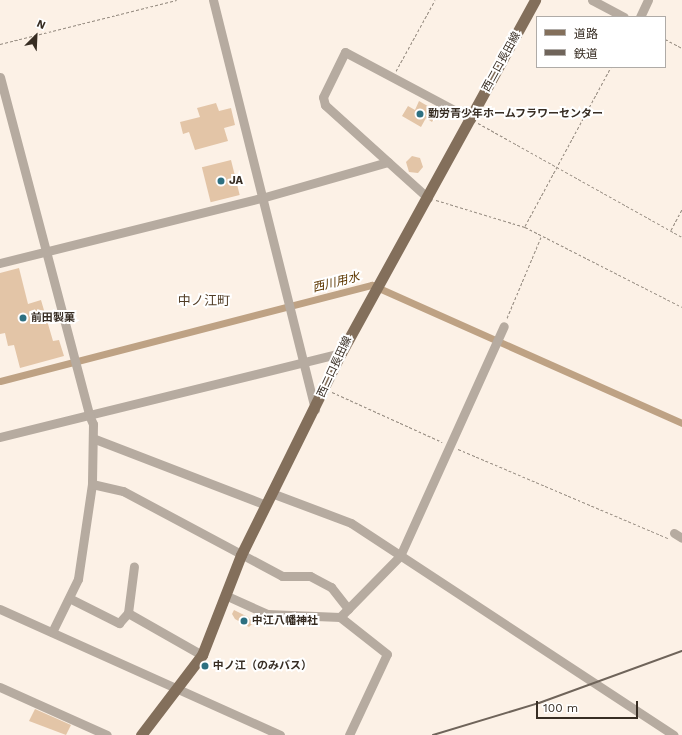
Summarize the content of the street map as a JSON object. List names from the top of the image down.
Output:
{
  "streets": {
    "main road": ["西二口長田線"]
  },
  "districts": ["中ノ江町"],
  "water": ["西川用水"],
  "places": [
    "勤労青少年ホームフラワーセンター",
    "JA",
    "前田製菓",
    "中江八幡神社",
    "中ノ江（のみバス）"
  ],
  "legend": ["道路", "鉄道"],
  "scale_bar": "100 m",
  "north": "top right"
}
